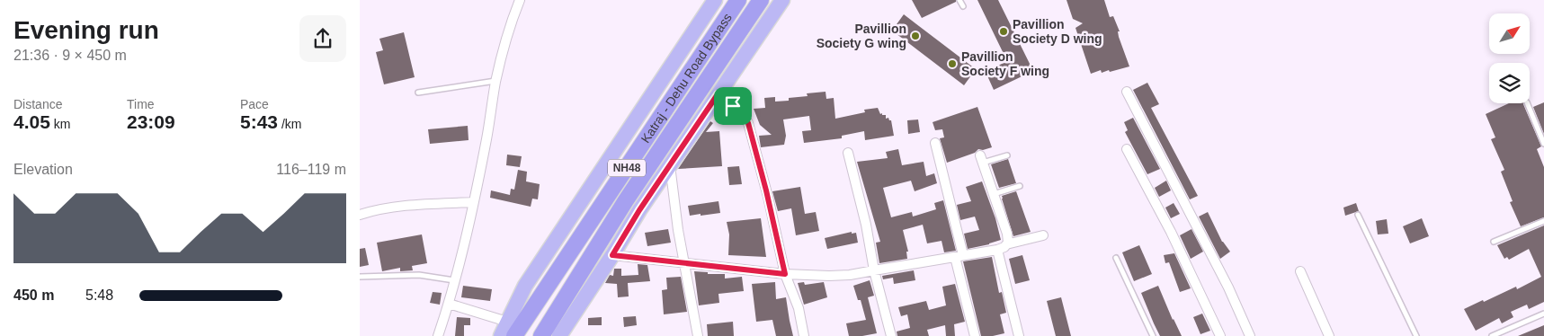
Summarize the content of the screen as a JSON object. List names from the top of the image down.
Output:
{
  "streets": {
    "highway": ["Katraj - Dehu Road Bypass", "NH48"]
  },
  "places": ["Pavillion Society D wing", "Pavillion Society G wing", "Pavillion Society F wing"],
  "north": "top right",
  "page": {
    "heading": ["Evening run", "21:36 · 9 × 450 m"],
    "stats": [
      ["Distance", "4.05 km"],
      ["Time", "23:09"],
      ["Pace", "5:43 /km"]
    ],
    "chart": ["Elevation", "116–119 m"],
    "list": [
      {
        "name": "450 m",
        "note": "5:48"
      }
    ]
  }
}
